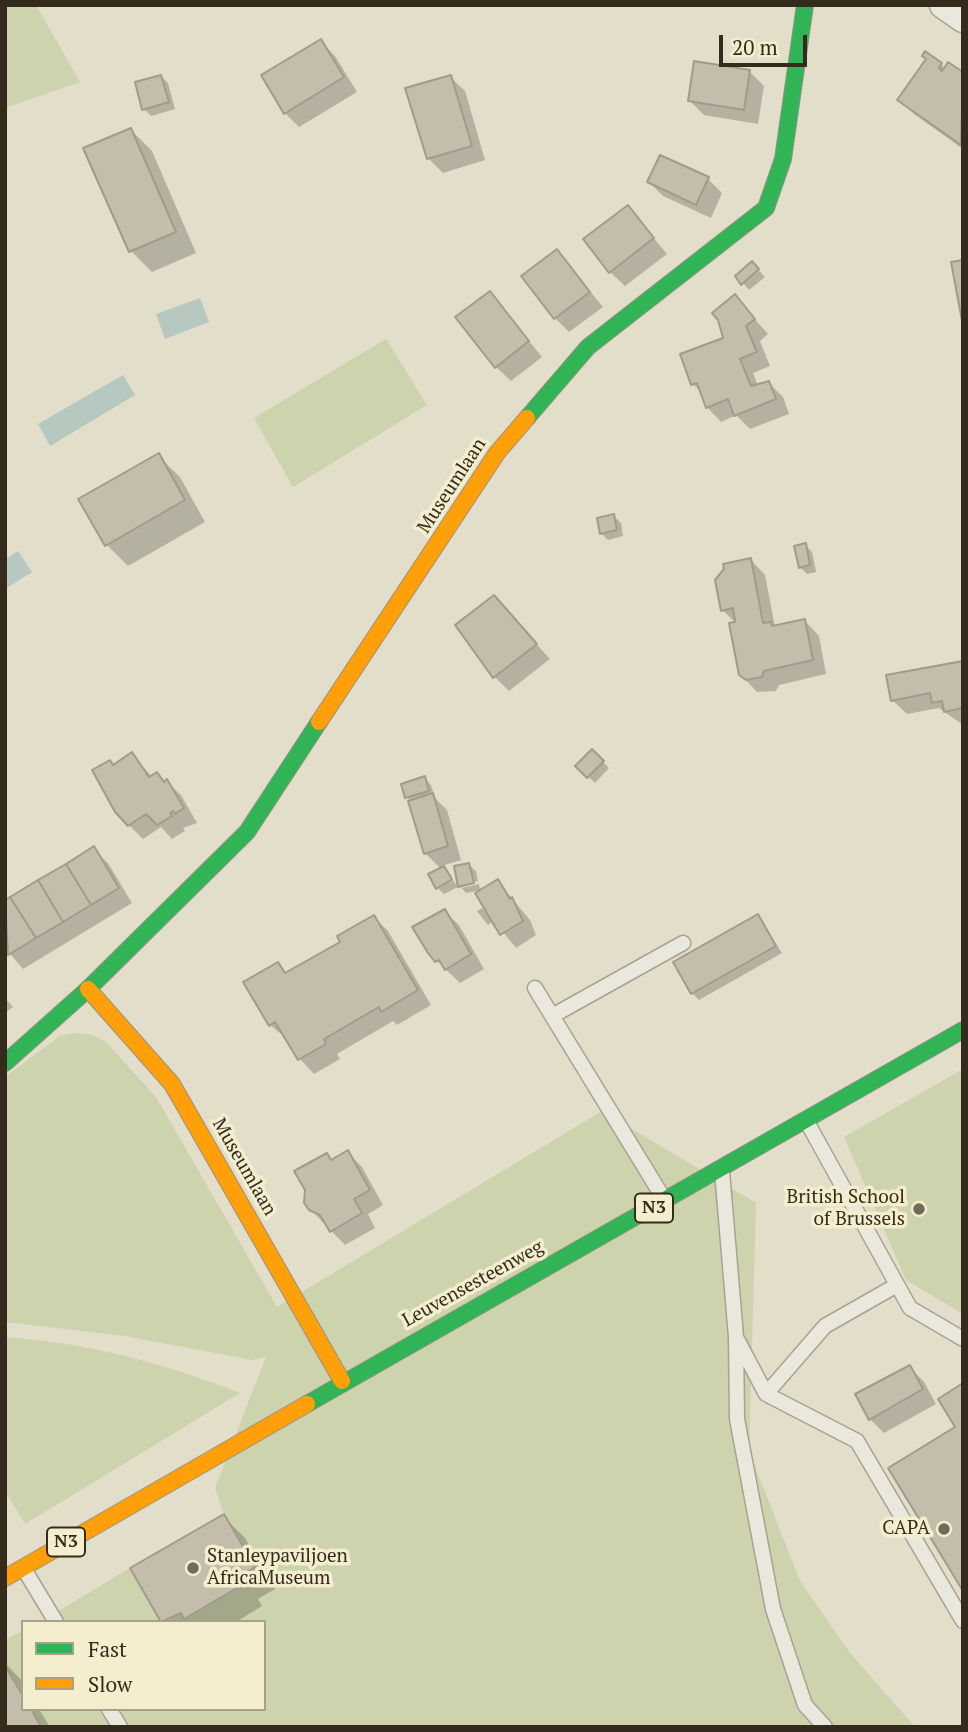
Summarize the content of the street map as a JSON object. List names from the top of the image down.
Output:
{
  "streets": {
    "street": ["Museumlaan", "N3", "Leuvensesteenweg"]
  },
  "crossings": [
    ["Museumlaan", "Leuvensesteenweg"]
  ],
  "places": ["British School of Brussels", "CAPA", "Stanleypaviljoen AfricaMuseum"],
  "legend": ["Fast", "Slow"],
  "scale_bar": "20 m"
}
